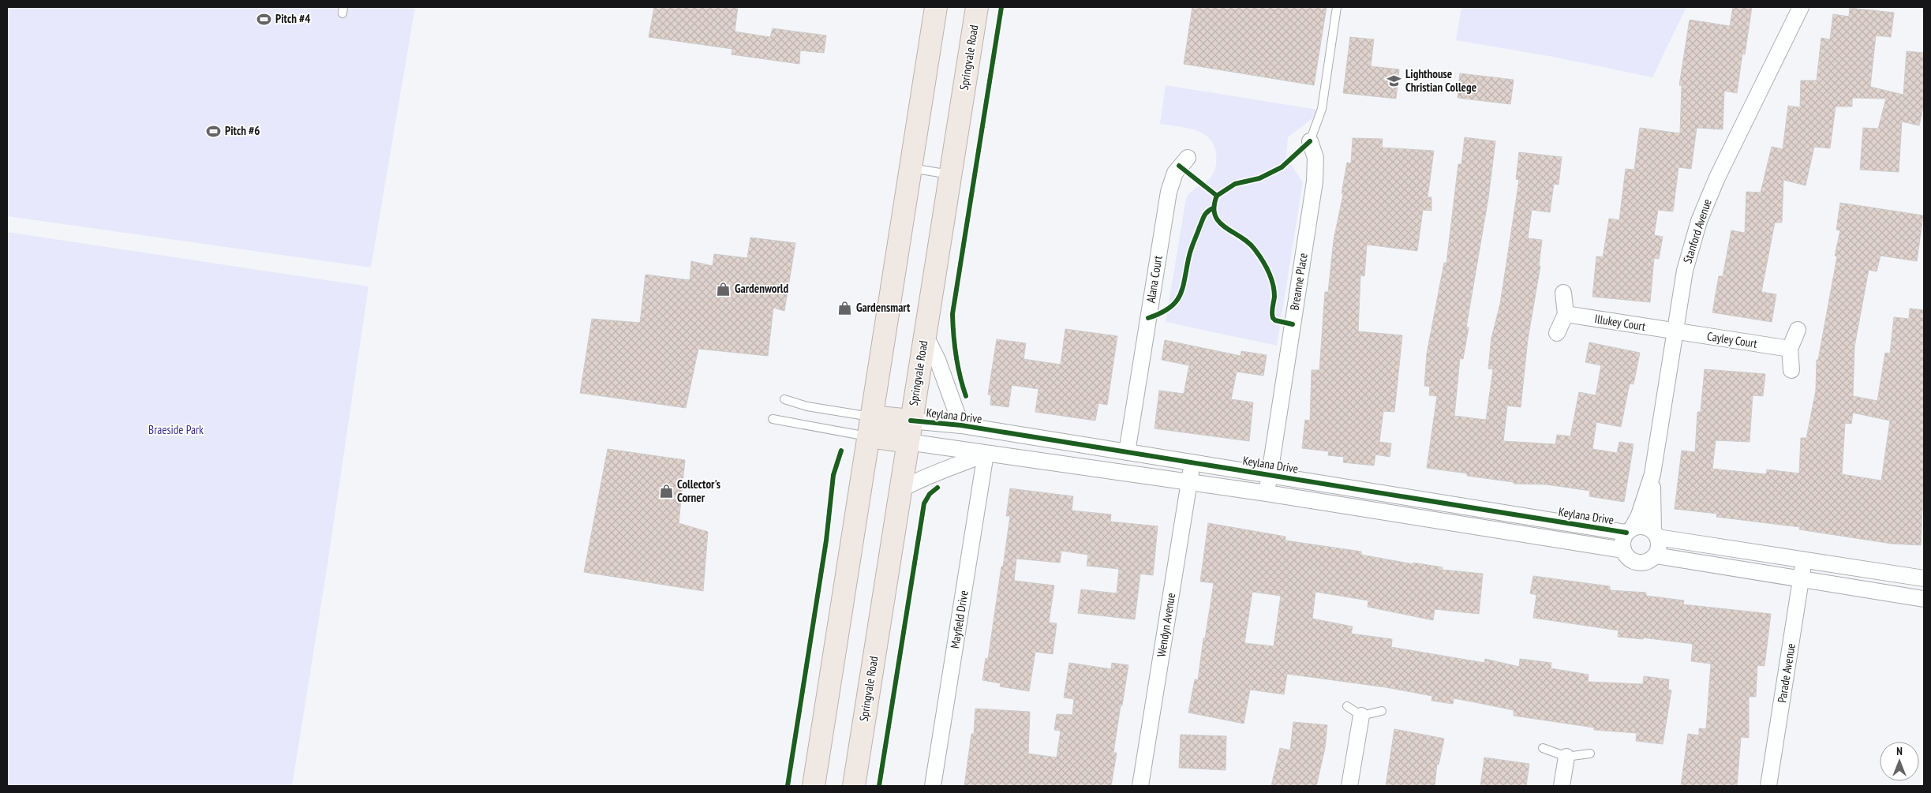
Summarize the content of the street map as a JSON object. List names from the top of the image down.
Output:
{
  "streets": {
    "highway": ["Springvale Road", "Keylana Drive"],
    "street": [
      "Stanford Avenue",
      "Alana Court",
      "Breanne Place",
      "Illukey Court",
      "Cayley Court",
      "Mayfield Drive",
      "Wendyn Avenue",
      "Parade Avenue"
    ]
  },
  "crossings": [
    ["Springvale Road", "Keylana Drive"],
    ["Stanford Avenue", "Illukey Court"],
    ["Stanford Avenue", "Cayley Court"],
    ["Stanford Avenue", "Keylana Drive"],
    ["Alana Court", "Keylana Drive"],
    ["Breanne Place", "Keylana Drive"],
    ["Illukey Court", "Cayley Court"],
    ["Keylana Drive", "Wendyn Avenue"]
  ],
  "parks": ["Braeside Park"],
  "places": {
    "sports": ["Pitch #4", "Pitch #6"],
    "school or university": ["Lighthouse Christian College"],
    "shop": ["Gardenworld", "Gardensmart", "Collector's Corner"]
  },
  "north": "top"
}
